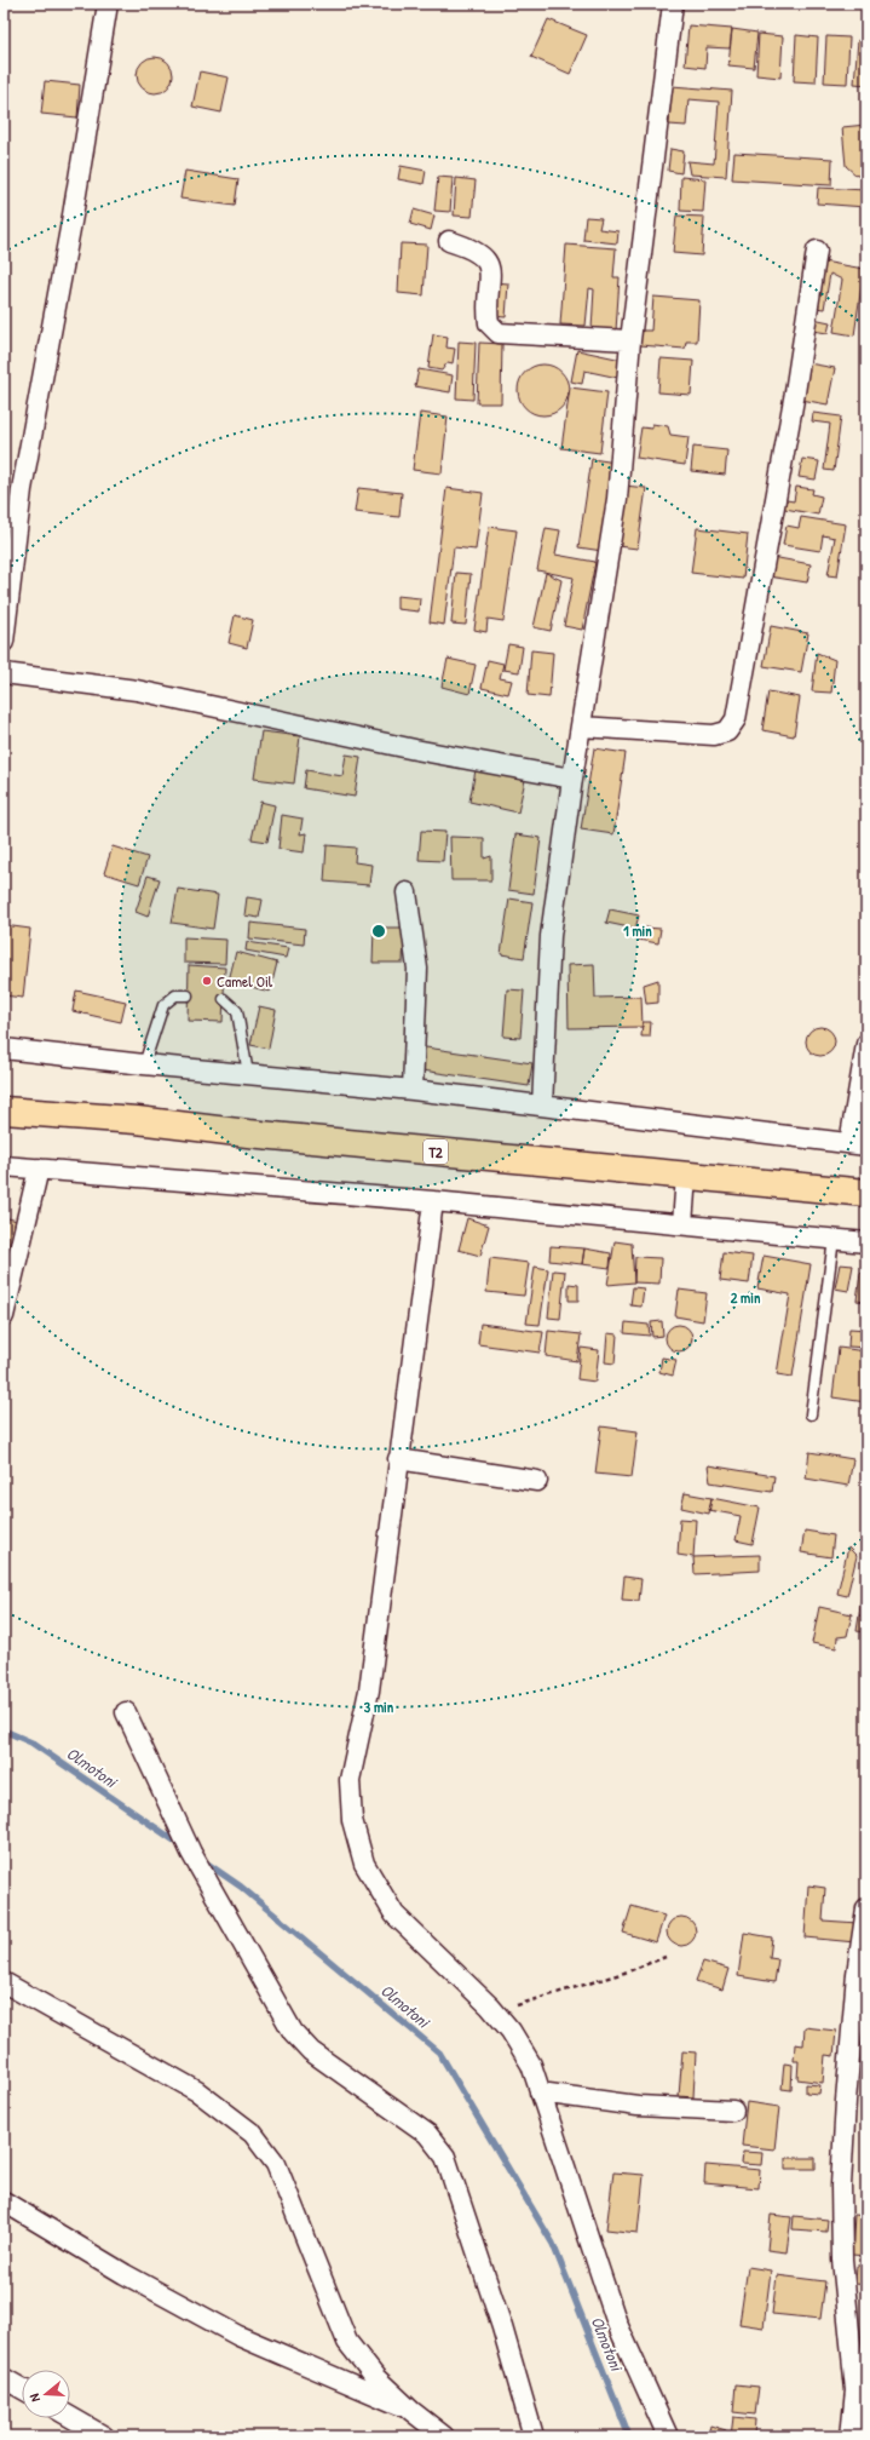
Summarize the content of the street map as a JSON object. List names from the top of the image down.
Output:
{
  "streets": {
    "highway": ["T2"]
  },
  "water": ["Olmotoni"],
  "places": ["Camel Oil"],
  "north": "left",
  "rings": ["1 min", "2 min", "3 min"]
}
